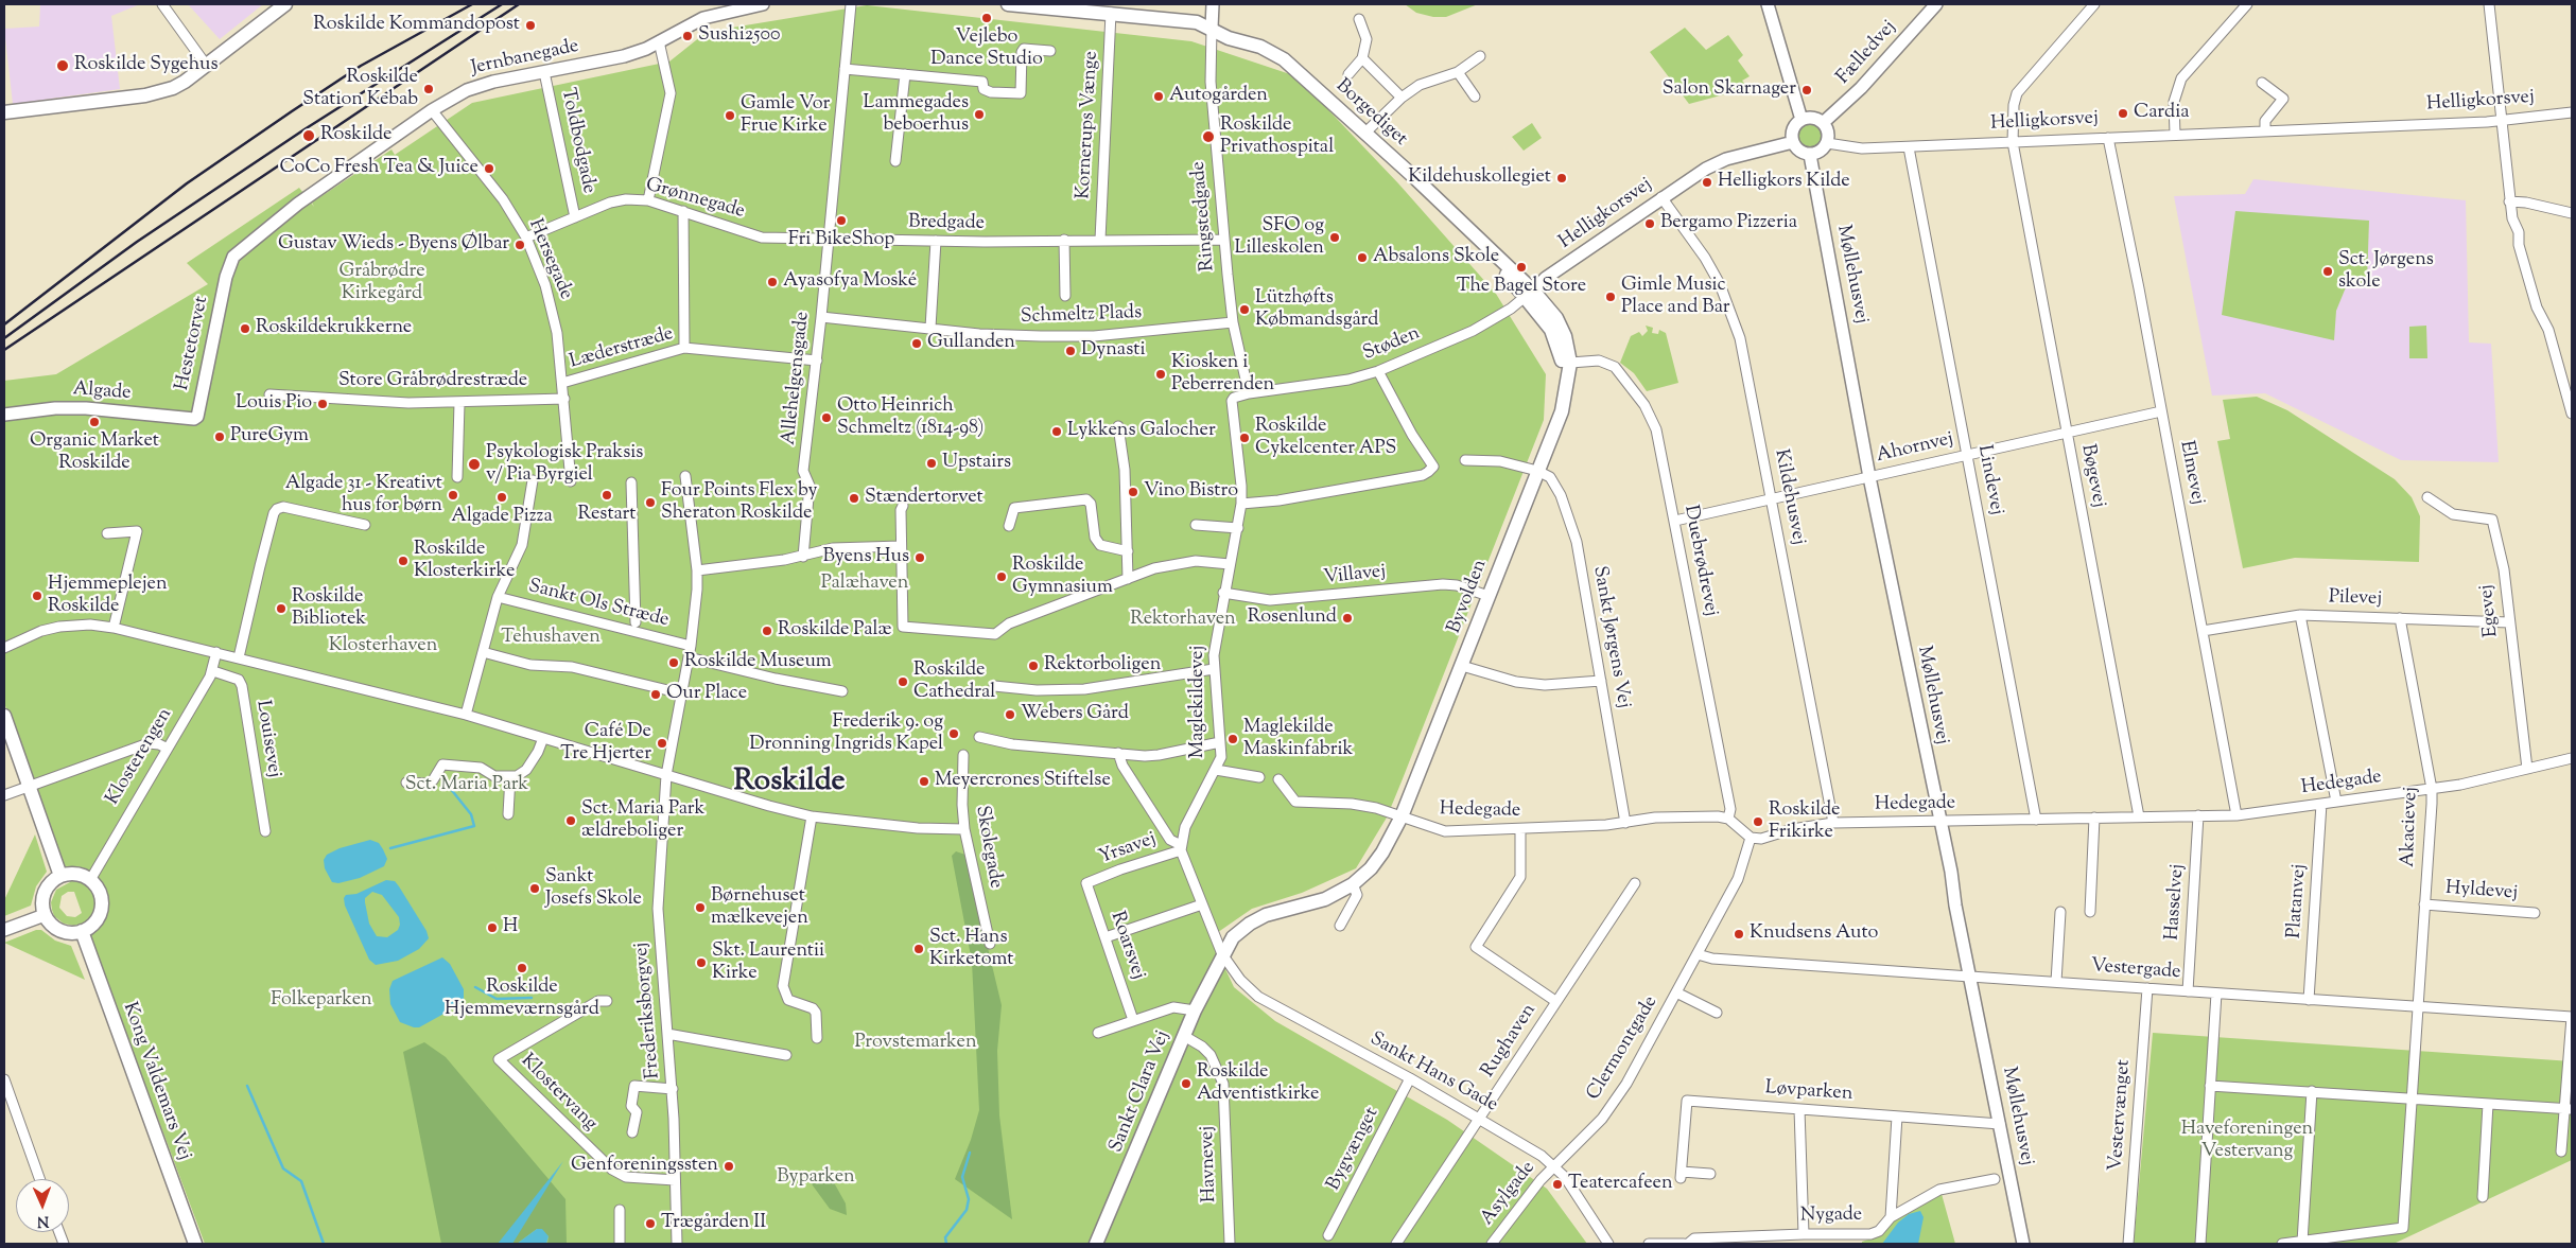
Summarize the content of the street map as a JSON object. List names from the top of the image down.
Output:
{
  "streets": {
    "main road": [
      "Borgediget",
      "Byvolden",
      "Kong Valdemars Vej",
      "Sankt Clara Vej"
    ],
    "street": [
      "Fælledvej",
      "Jernbanegade",
      "Helligkorsvej",
      "Kornerups Vænge",
      "Toldbodgade",
      "Grønnegade",
      "Ringstedgade",
      "Bredgade",
      "Hersegade",
      "Møllehusvej",
      "Schmeltz Plads",
      "Hestetorvet",
      "Støden",
      "Læderstræde",
      "Allehelgensgade",
      "Store Gråbrødrestræde",
      "Algade",
      "Ahornvej",
      "Elmevej",
      "Bøgevej",
      "Lindevej",
      "Kildehusvej",
      "Duebrødrevej",
      "Villavej",
      "Pilevej",
      "Sankt Ols Stræde",
      "Egevej",
      "Sankt Jørgens Vej",
      "Maglekildevej",
      "Louisevej",
      "Klosterengen",
      "Hedegade",
      "Akacievej",
      "Skolegade",
      "Yrsavej",
      "Hyldevej",
      "Platanvej",
      "Hasselvej",
      "Roarsvej",
      "Vestergade",
      "Frederiksborgvej",
      "Rughaven",
      "Clermontgade",
      "Sankt Hans Gade",
      "Løvparken",
      "Klostervang",
      "Vestervænget",
      "Bygvænget",
      "Havnevej",
      "Asylgade",
      "Nygade"
    ]
  },
  "crossings": [
    ["Fælledvej", "Helligkorsvej"],
    ["Fælledvej", "Møllehusvej"],
    ["Jernbanegade", "Toldbodgade"],
    ["Jernbanegade", "Hersegade"],
    ["Jernbanegade", "Hestetorvet"],
    ["Helligkorsvej", "Borgediget"],
    ["Helligkorsvej", "Møllehusvej"],
    ["Helligkorsvej", "Støden"],
    ["Helligkorsvej", "Elmevej"],
    ["Helligkorsvej", "Bøgevej"],
    ["Helligkorsvej", "Lindevej"],
    ["Helligkorsvej", "Kildehusvej"],
    ["Helligkorsvej", "Byvolden"],
    ["Borgediget", "Ringstedgade"],
    ["Borgediget", "Støden"],
    ["Borgediget", "Byvolden"],
    ["Kornerups Vænge", "Bredgade"],
    ["Toldbodgade", "Grønnegade"],
    ["Grønnegade", "Bredgade"],
    ["Grønnegade", "Hersegade"],
    ["Grønnegade", "Allehelgensgade"],
    ["Ringstedgade", "Bredgade"],
    ["Ringstedgade", "Schmeltz Plads"],
    ["Ringstedgade", "Støden"],
    ["Bredgade", "Allehelgensgade"],
    ["Hersegade", "Læderstræde"],
    ["Hersegade", "Store Gråbrødrestræde"],
    ["Møllehusvej", "Ahornvej"],
    ["Møllehusvej", "Hedegade"],
    ["Møllehusvej", "Vestergade"],
    ["Møllehusvej", "Løvparken"],
    ["Schmeltz Plads", "Allehelgensgade"],
    ["Hestetorvet", "Algade"],
    ["Støden", "Byvolden"],
    ["Støden", "Maglekildevej"],
    ["Læderstræde", "Allehelgensgade"],
    ["Ahornvej", "Elmevej"],
    ["Ahornvej", "Bøgevej"],
    ["Ahornvej", "Lindevej"],
    ["Ahornvej", "Kildehusvej"],
    ["Ahornvej", "Duebrødrevej"],
    ["Elmevej", "Pilevej"],
    ["Elmevej", "Hedegade"],
    ["Bøgevej", "Hedegade"],
    ["Lindevej", "Hedegade"],
    ["Kildehusvej", "Hedegade"],
    ["Duebrødrevej", "Byvolden"],
    ["Duebrødrevej", "Hedegade"],
    ["Villavej", "Byvolden"],
    ["Villavej", "Maglekildevej"],
    ["Byvolden", "Sankt Jørgens Vej"],
    ["Byvolden", "Hedegade"],
    ["Byvolden", "Sankt Clara Vej"],
    ["Pilevej", "Egevej"],
    ["Pilevej", "Akacievej"],
    ["Sankt Ols Stræde", "Frederiksborgvej"],
    ["Egevej", "Hedegade"],
    ["Sankt Jørgens Vej", "Hedegade"],
    ["Maglekildevej", "Yrsavej"],
    ["Louisevej", "Klosterengen"],
    ["Klosterengen", "Kong Valdemars Vej"],
    ["Hedegade", "Akacievej"],
    ["Hedegade", "Platanvej"],
    ["Hedegade", "Hasselvej"],
    ["Hedegade", "Clermontgade"],
    ["Akacievej", "Hyldevej"],
    ["Akacievej", "Vestergade"],
    ["Yrsavej", "Roarsvej"],
    ["Platanvej", "Vestergade"],
    ["Hasselvej", "Vestergade"],
    ["Vestergade", "Clermontgade"],
    ["Vestergade", "Vestervænget"],
    ["Frederiksborgvej", "Klostervang"],
    ["Rughaven", "Sankt Hans Gade"],
    ["Clermontgade", "Sankt Hans Gade"],
    ["Clermontgade", "Asylgade"],
    ["Sankt Hans Gade", "Sankt Clara Vej"],
    ["Sankt Hans Gade", "Bygvænget"],
    ["Sankt Hans Gade", "Asylgade"],
    ["Sankt Clara Vej", "Havnevej"]
  ],
  "districts": ["Roskilde"],
  "parks": [
    "Gråbrødre Kirkegård",
    "Palæhaven",
    "Rektorhaven",
    "Tehushaven",
    "Klosterhaven",
    "Sct. Maria Park",
    "Folkeparken",
    "Provstemarken",
    "Haveforeningen Vestervang",
    "Byparken"
  ],
  "places": [
    "Vejlebo Dance Studio",
    "Roskilde Kommandopost",
    "Sushi2500",
    "Roskilde Sygehus",
    "Roskilde Station Kebab",
    "Salon Skarnager",
    "Autogården",
    "Cardia",
    "Lammegades beboerhus",
    "Gamle Vor Frue Kirke",
    "Roskilde",
    "Roskilde Privathospital",
    "CoCo Fresh Tea & Juice",
    "Kildehuskollegiet",
    "Helligkors Kilde",
    "Fri BikeShop",
    "Bergamo Pizzeria",
    "SFO og Lilleskolen",
    "Gustav Wieds - Byens Ølbar",
    "Absalons Skole",
    "The Bagel Store",
    "Sct. Jørgens skole",
    "Ayasofya Moské",
    "Gimle Music Place and Bar",
    "Lützhøfts Købmandsgård",
    "Roskildekrukkerne",
    "Gullanden",
    "Dynasti",
    "Kiosken i Peberrenden",
    "Louis Pio",
    "Otto Heinrich Schmeltz (1814-98)",
    "Organic Market Roskilde",
    "Lykkens Galocher",
    "PureGym",
    "Roskilde Cykelcenter APS",
    "Upstairs",
    "Psykologisk Praksis v/ Pia Byrgiel",
    "Vino Bistro",
    "Algade 31 - Kreativt hus for børn",
    "Restart",
    "Algade Pizza",
    "Stændertorvet",
    "Four Points Flex by Sheraton Roskilde",
    "Byens Hus",
    "Roskilde Klosterkirke",
    "Roskilde Gymnasium",
    "Hjemmeplejen Roskilde",
    "Roskilde Bibliotek",
    "Rosenlund",
    "Roskilde Palæ",
    "Roskilde Museum",
    "Rektorboligen",
    "Roskilde Cathedral",
    "Our Place",
    "Webers Gård",
    "Frederik 9. og Dronning Ingrids Kapel",
    "Maglekilde Maskinfabrik",
    "Café De Tre Hjerter",
    "Meyercrones Stiftelse",
    "Sct. Maria Park ældreboliger",
    "Roskilde Frikirke",
    "Sankt Josefs Skole",
    "Børnehuset mælkevejen",
    "H",
    "Knudsens Auto",
    "Sct. Hans Kirketomt",
    "Skt. Laurentii Kirke",
    "Roskilde Hjemmeværnsgård",
    "Roskilde Adventistkirke",
    "Genforeningssten",
    "Teatercafeen",
    "Trægården II"
  ],
  "north": "bottom"
}
